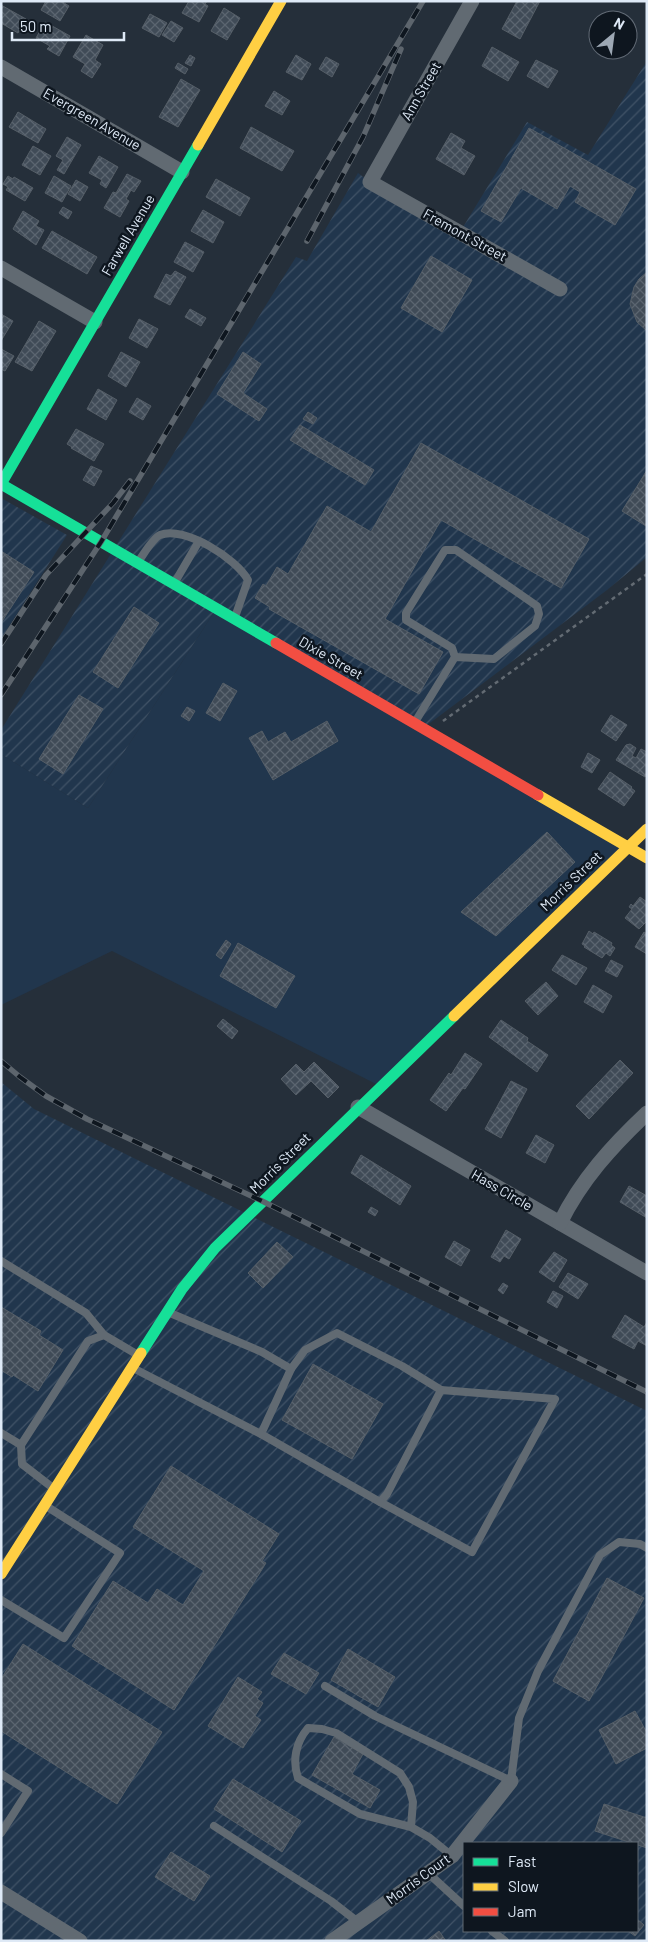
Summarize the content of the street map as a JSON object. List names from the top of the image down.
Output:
{
  "streets": {
    "street": [
      "Ann Street",
      "Evergreen Avenue",
      "Farwell Avenue",
      "Fremont Street",
      "Dixie Street",
      "Morris Street",
      "Hass Circle",
      "Morris Court"
    ]
  },
  "crossings": [
    ["Ann Street", "Fremont Street"],
    ["Evergreen Avenue", "Farwell Avenue"],
    ["Farwell Avenue", "Dixie Street"],
    ["Dixie Street", "Morris Street"],
    ["Morris Street", "Hass Circle"]
  ],
  "legend": ["Fast", "Slow", "Jam"],
  "scale_bar": "50 m",
  "north": "top right"
}
